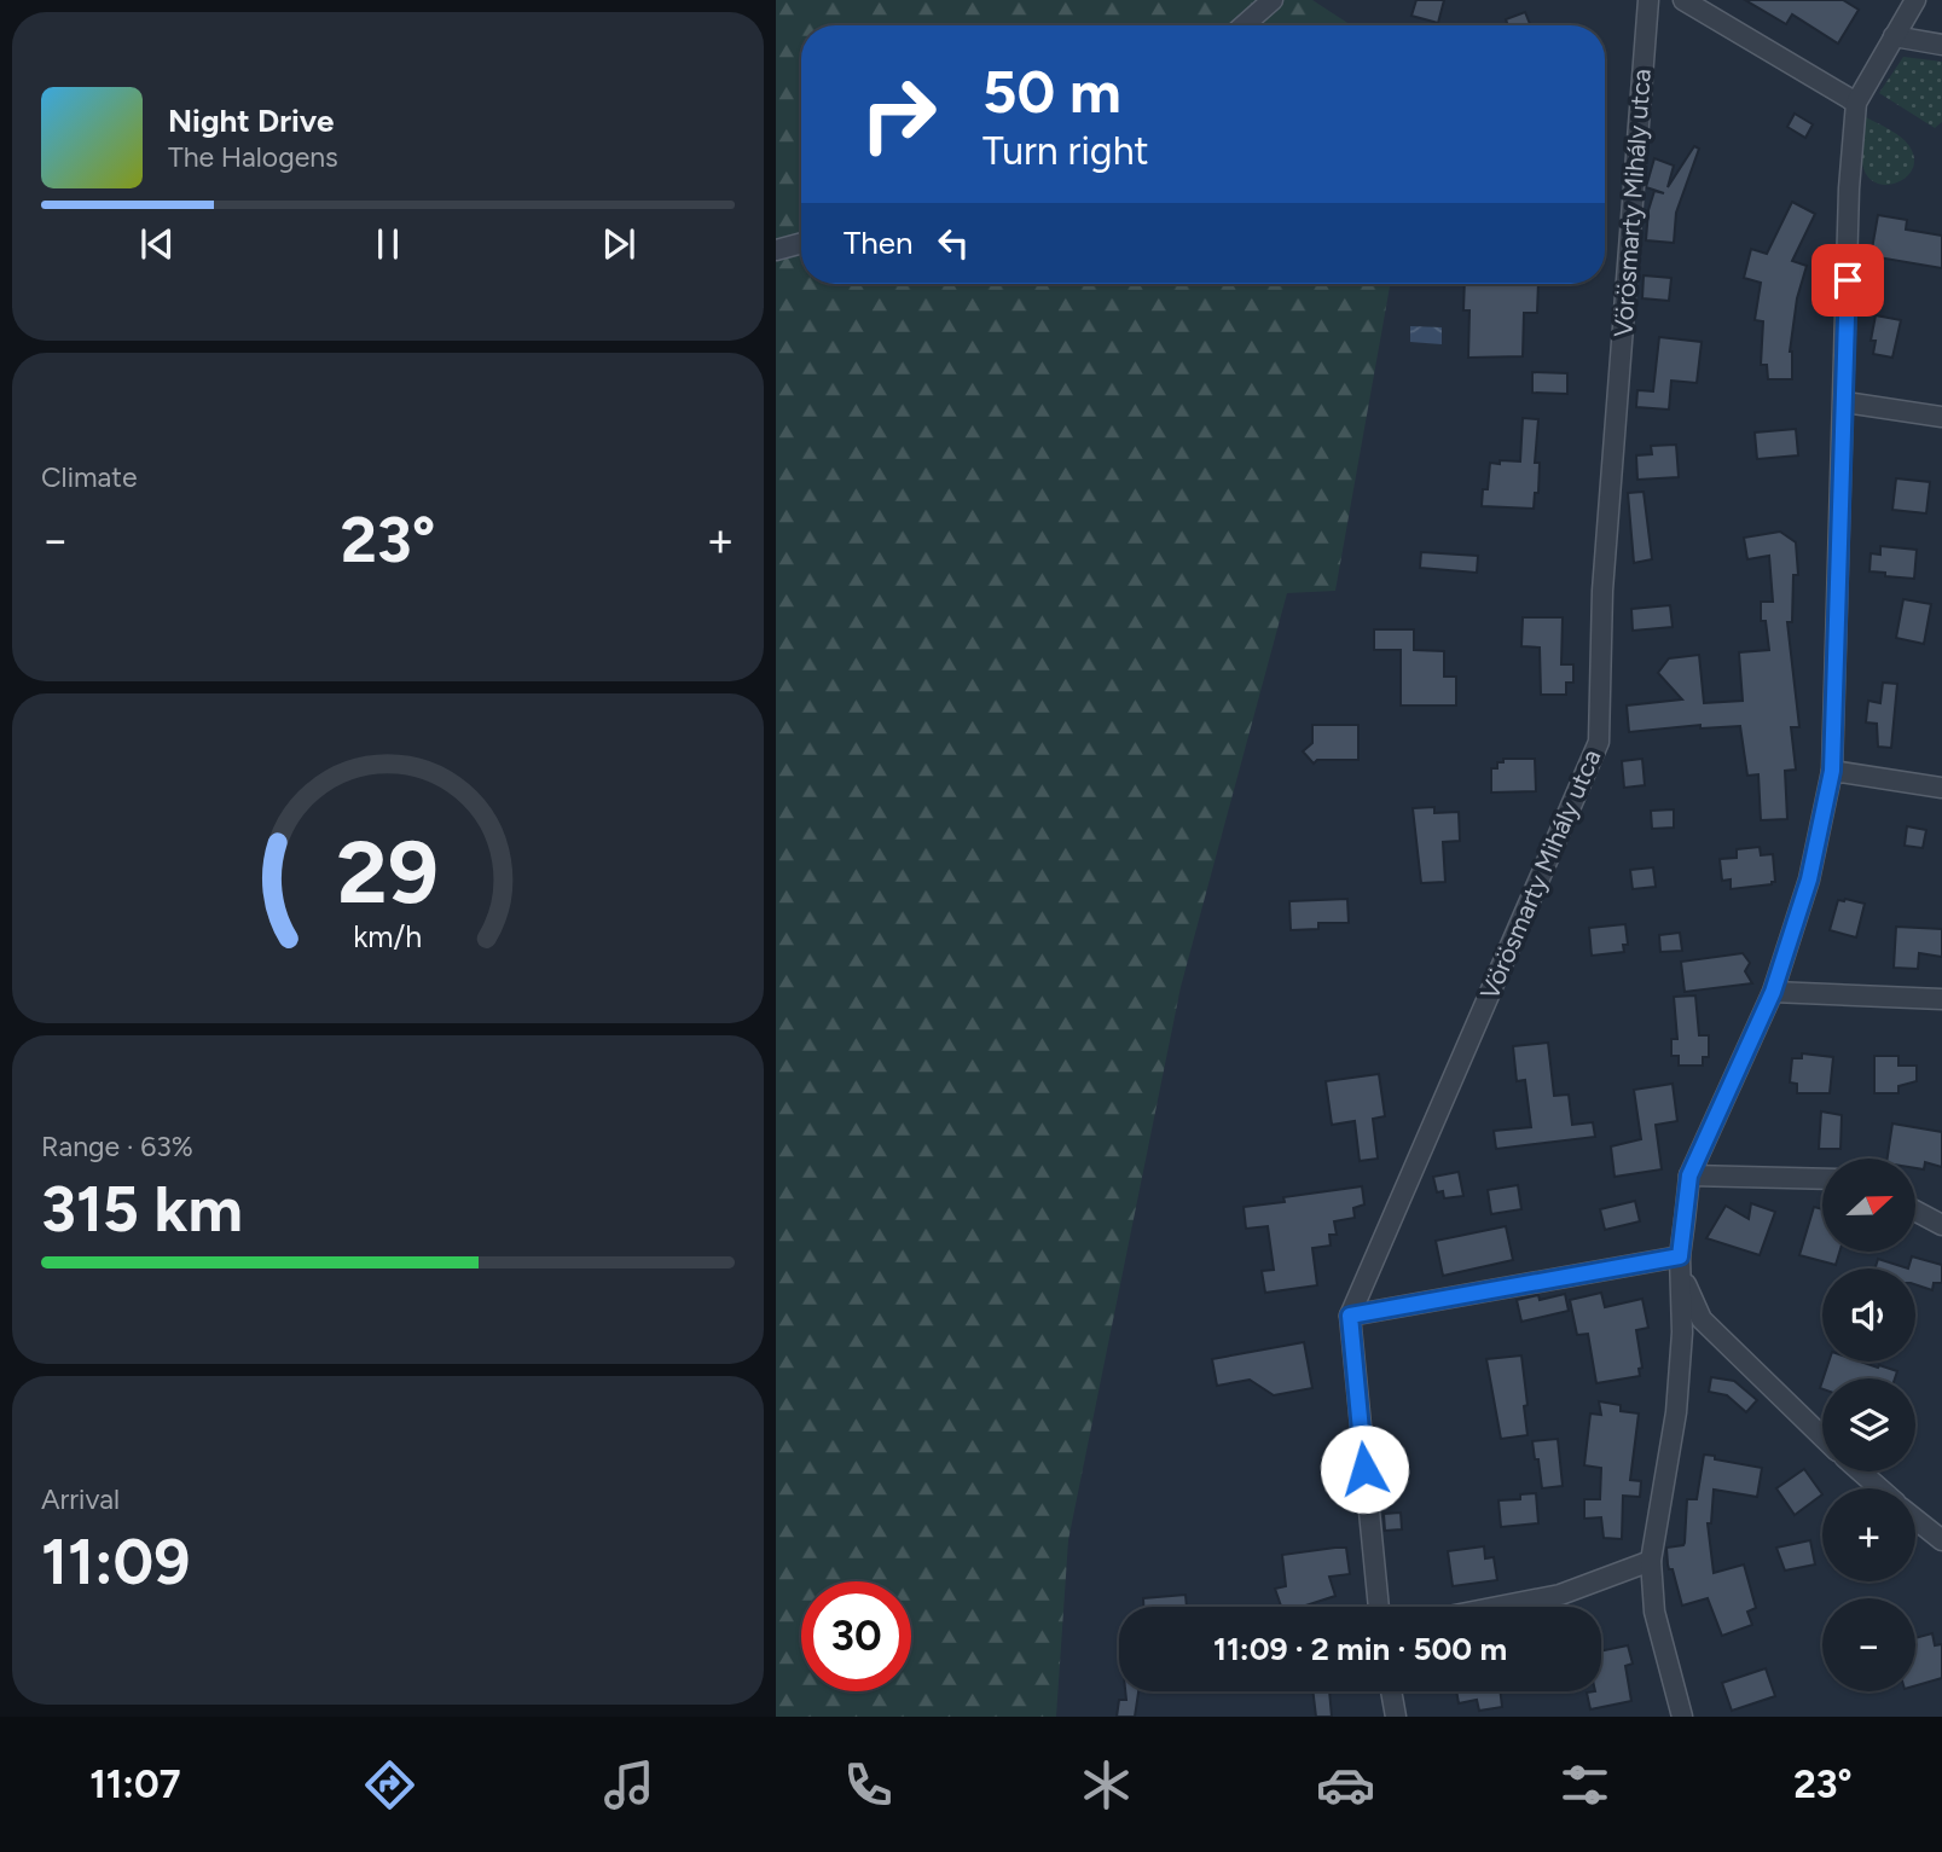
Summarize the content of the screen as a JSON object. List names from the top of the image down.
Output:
{
  "streets": {
    "street": ["Vörösmarty Mihály utca"]
  },
  "north": "right",
  "page": {
    "turn": ["50 m", "Turn right"],
    "song": ["Night Drive", "The Halogens"],
    "then": "Then",
    "tile": [
      "Climate",
      ["Range · 63%", "315 km"],
      ["Arrival", "11:09"]
    ],
    "heat": ["−", "23°", "+"],
    "map_buttons": ["+", "−"],
    "limit": "30",
    "trip": "11:09 · 2 min · 500 m",
    "tabs": ["11:07", "23°"],
    "gauge": ["29", "km/h"]
  }
}
